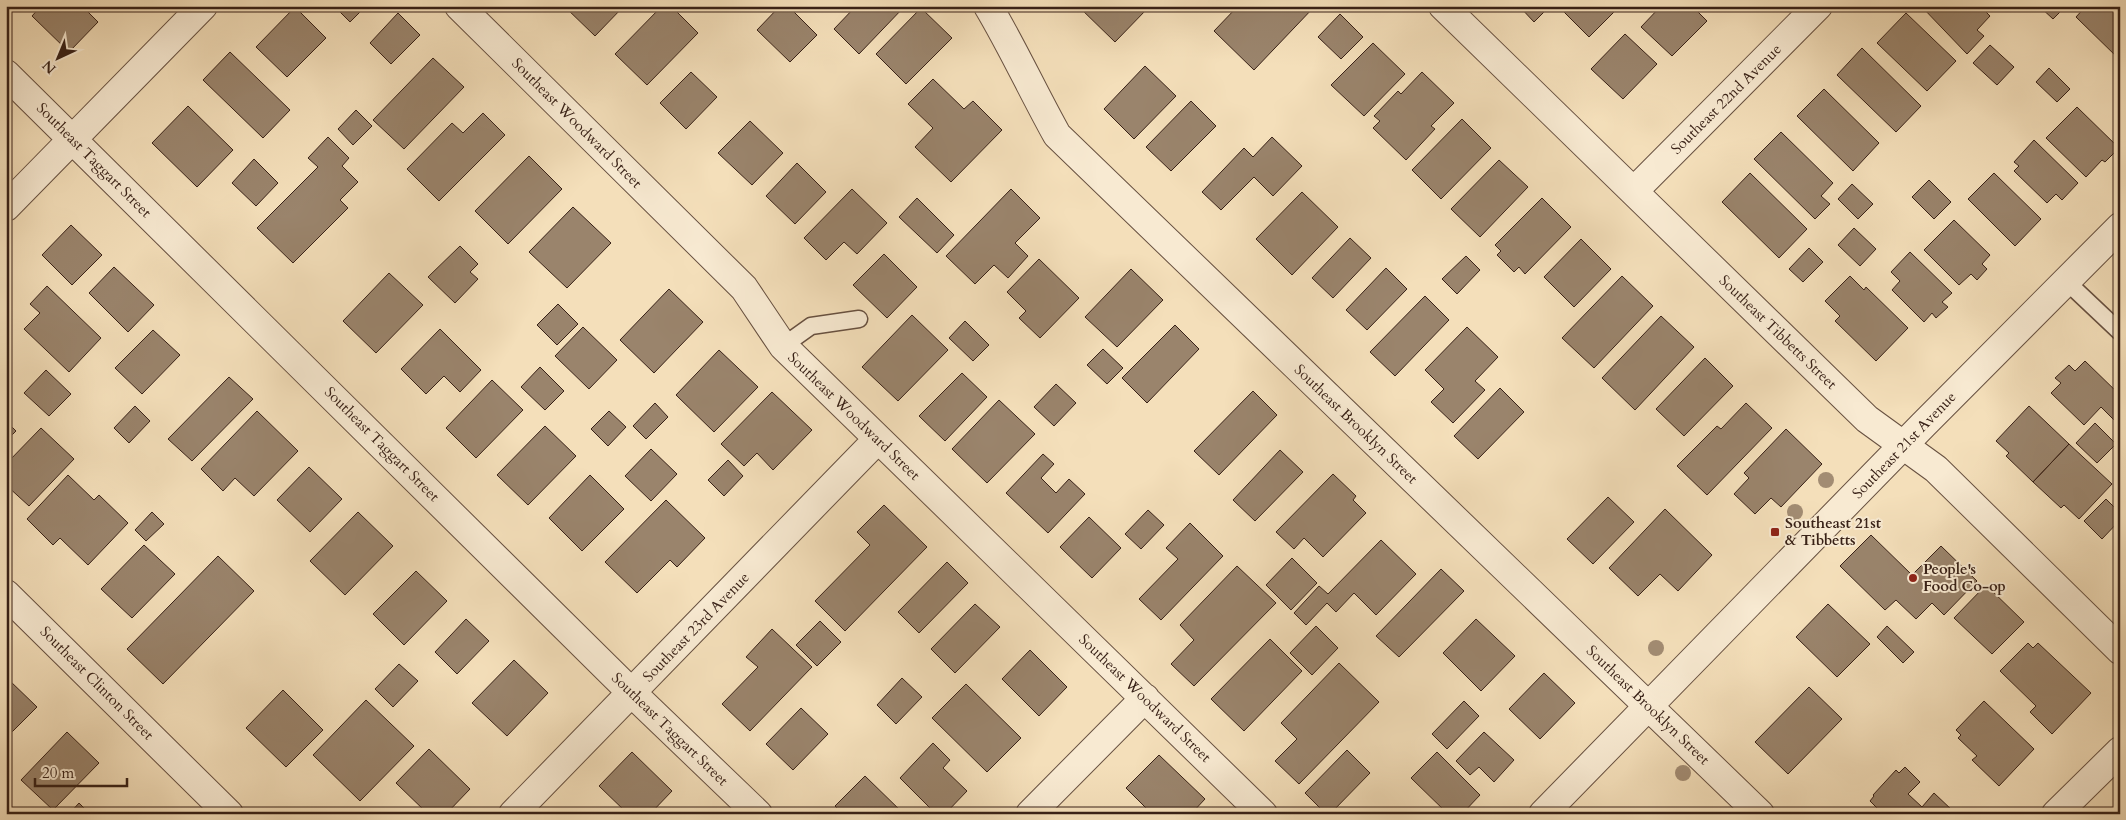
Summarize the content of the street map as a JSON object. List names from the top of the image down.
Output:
{
  "streets": {
    "street": [
      "Southeast 22nd Avenue",
      "Southeast Woodward Street",
      "Southeast Taggart Street",
      "Southeast Tibbetts Street",
      "Southeast Brooklyn Street",
      "Southeast 21st Avenue",
      "Southeast 23rd Avenue",
      "Southeast Clinton Street"
    ]
  },
  "crossings": [
    ["Southeast 22nd Avenue", "Southeast Tibbetts Street"],
    ["Southeast Woodward Street", "Southeast 23rd Avenue"],
    ["Southeast Taggart Street", "Southeast 23rd Avenue"],
    ["Southeast Tibbetts Street", "Southeast 21st Avenue"],
    ["Southeast Brooklyn Street", "Southeast 21st Avenue"]
  ],
  "places": {
    "transit": ["Southeast 21st & Tibbetts"],
    "other": ["People's Food Co-op"]
  },
  "scale_bar": "20 m",
  "north": "bottom left"
}
